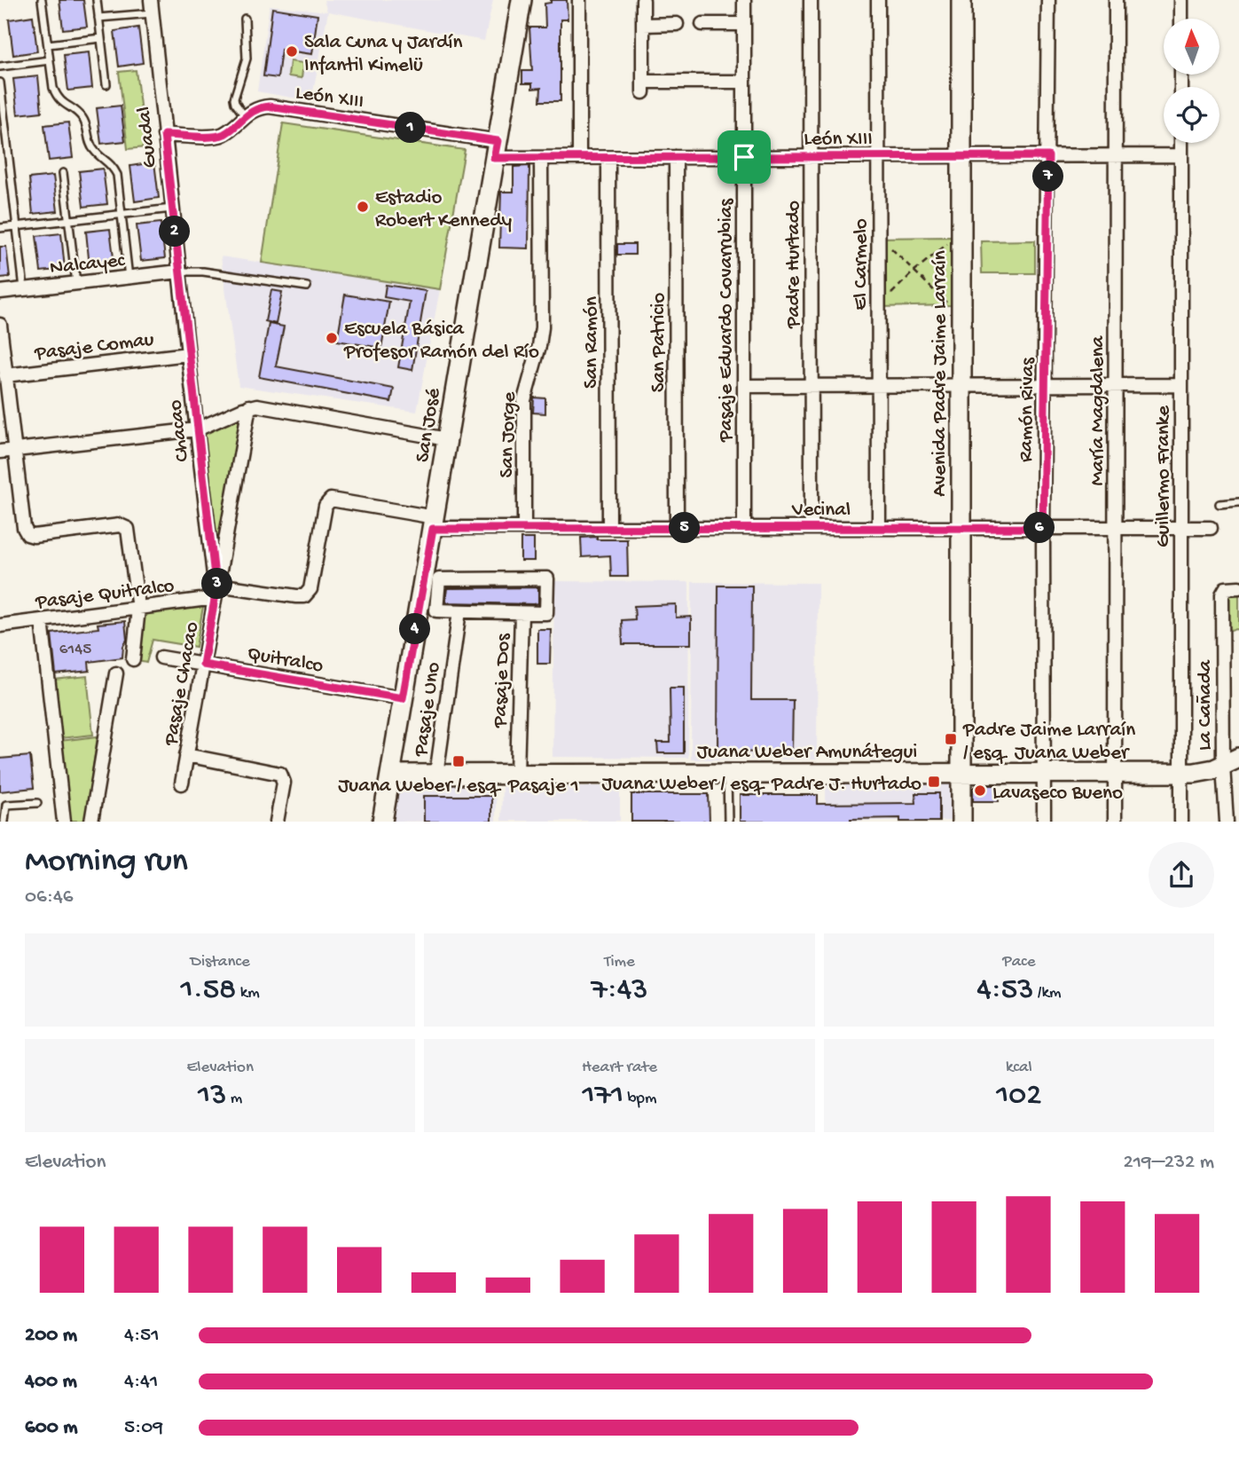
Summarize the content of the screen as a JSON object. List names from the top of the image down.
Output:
{
  "streets": {
    "street": [
      "León XIII",
      "Guadal",
      "Nalcayec",
      "Padre Hurtado",
      "El Carmelo",
      "Pasaje Eduardo Covarrubias",
      "San Ramón",
      "San Patricio",
      "Pasaje Comau",
      "Avenida Padre Jaime Larraín",
      "Ramón Rivas",
      "María Magdalena",
      "San José",
      "Chacao",
      "San Jorge",
      "Guillermo Franke",
      "Vecinal",
      "Pasaje Quitralco",
      "Quitralco",
      "Pasaje Dos",
      "Pasaje Chacao",
      "La Cañada",
      "Pasaje Uno",
      "Juana Weber Amunátegui"
    ]
  },
  "crossings": [
    ["León XIII", "Guadal"],
    ["León XIII", "Padre Hurtado"],
    ["León XIII", "El Carmelo"],
    ["León XIII", "Pasaje Eduardo Covarrubias"],
    ["León XIII", "San Ramón"],
    ["León XIII", "San Patricio"],
    ["León XIII", "Avenida Padre Jaime Larraín"],
    ["León XIII", "Ramón Rivas"],
    ["León XIII", "María Magdalena"],
    ["León XIII", "San José"],
    ["León XIII", "San Jorge"],
    ["León XIII", "Guillermo Franke"],
    ["Guadal", "Nalcayec"],
    ["Guadal", "Chacao"],
    ["Nalcayec", "Chacao"],
    ["Padre Hurtado", "Vecinal"],
    ["El Carmelo", "Vecinal"],
    ["Pasaje Eduardo Covarrubias", "Vecinal"],
    ["San Ramón", "Vecinal"],
    ["San Patricio", "Vecinal"],
    ["Pasaje Comau", "Chacao"],
    ["Avenida Padre Jaime Larraín", "Vecinal"],
    ["Avenida Padre Jaime Larraín", "Juana Weber Amunátegui"],
    ["Ramón Rivas", "Vecinal"],
    ["Ramón Rivas", "Juana Weber Amunátegui"],
    ["María Magdalena", "Vecinal"],
    ["María Magdalena", "Juana Weber Amunátegui"],
    ["San José", "Vecinal"],
    ["San José", "Pasaje Quitralco"],
    ["San José", "Quitralco"],
    ["San José", "Juana Weber Amunátegui"],
    ["Chacao", "Pasaje Quitralco"],
    ["Chacao", "Pasaje Chacao"],
    ["San Jorge", "Vecinal"],
    ["Guillermo Franke", "Vecinal"],
    ["Guillermo Franke", "Juana Weber Amunátegui"],
    ["Vecinal", "Pasaje Quitralco"],
    ["Pasaje Quitralco", "Pasaje Chacao"],
    ["Quitralco", "Pasaje Chacao"],
    ["Pasaje Dos", "Pasaje Uno"],
    ["Pasaje Dos", "Juana Weber Amunátegui"],
    ["La Cañada", "Juana Weber Amunátegui"],
    ["Pasaje Uno", "Juana Weber Amunátegui"]
  ],
  "places": {
    "other": [
      "Sala Cuna y Jardín Infantil Kimelü",
      "Estadio Robert Kennedy",
      "Escuela Básica Profesor Ramón del Río",
      "Lavaseco Bueno"
    ],
    "transit": ["Padre Jaime Larraín / esq. Juana Weber", "Juana Weber / esq. Pasaje 1", "Juana Weber / esq. Padre J. Hurtado"]
  },
  "house_numbers": ["6145"],
  "north": "top",
  "page": {
    "pins": [
      "1",
      "7",
      "2",
      "5",
      "6",
      "3",
      "4"
    ],
    "heading": ["Morning run", "06:46"],
    "stats": [
      ["Distance", "1.58 km"],
      ["Time", "7:43"],
      ["Pace", "4:53 /km"],
      ["Elevation", "13 m"],
      ["Heart rate", "171 bpm"],
      ["kcal", "102"]
    ],
    "chart": ["Elevation", "219–232 m"],
    "list": [
      {
        "name": "200 m",
        "note": "4:51"
      },
      {
        "name": "400 m",
        "note": "4:41"
      },
      {
        "name": "600 m",
        "note": "5:09"
      }
    ]
  }
}
